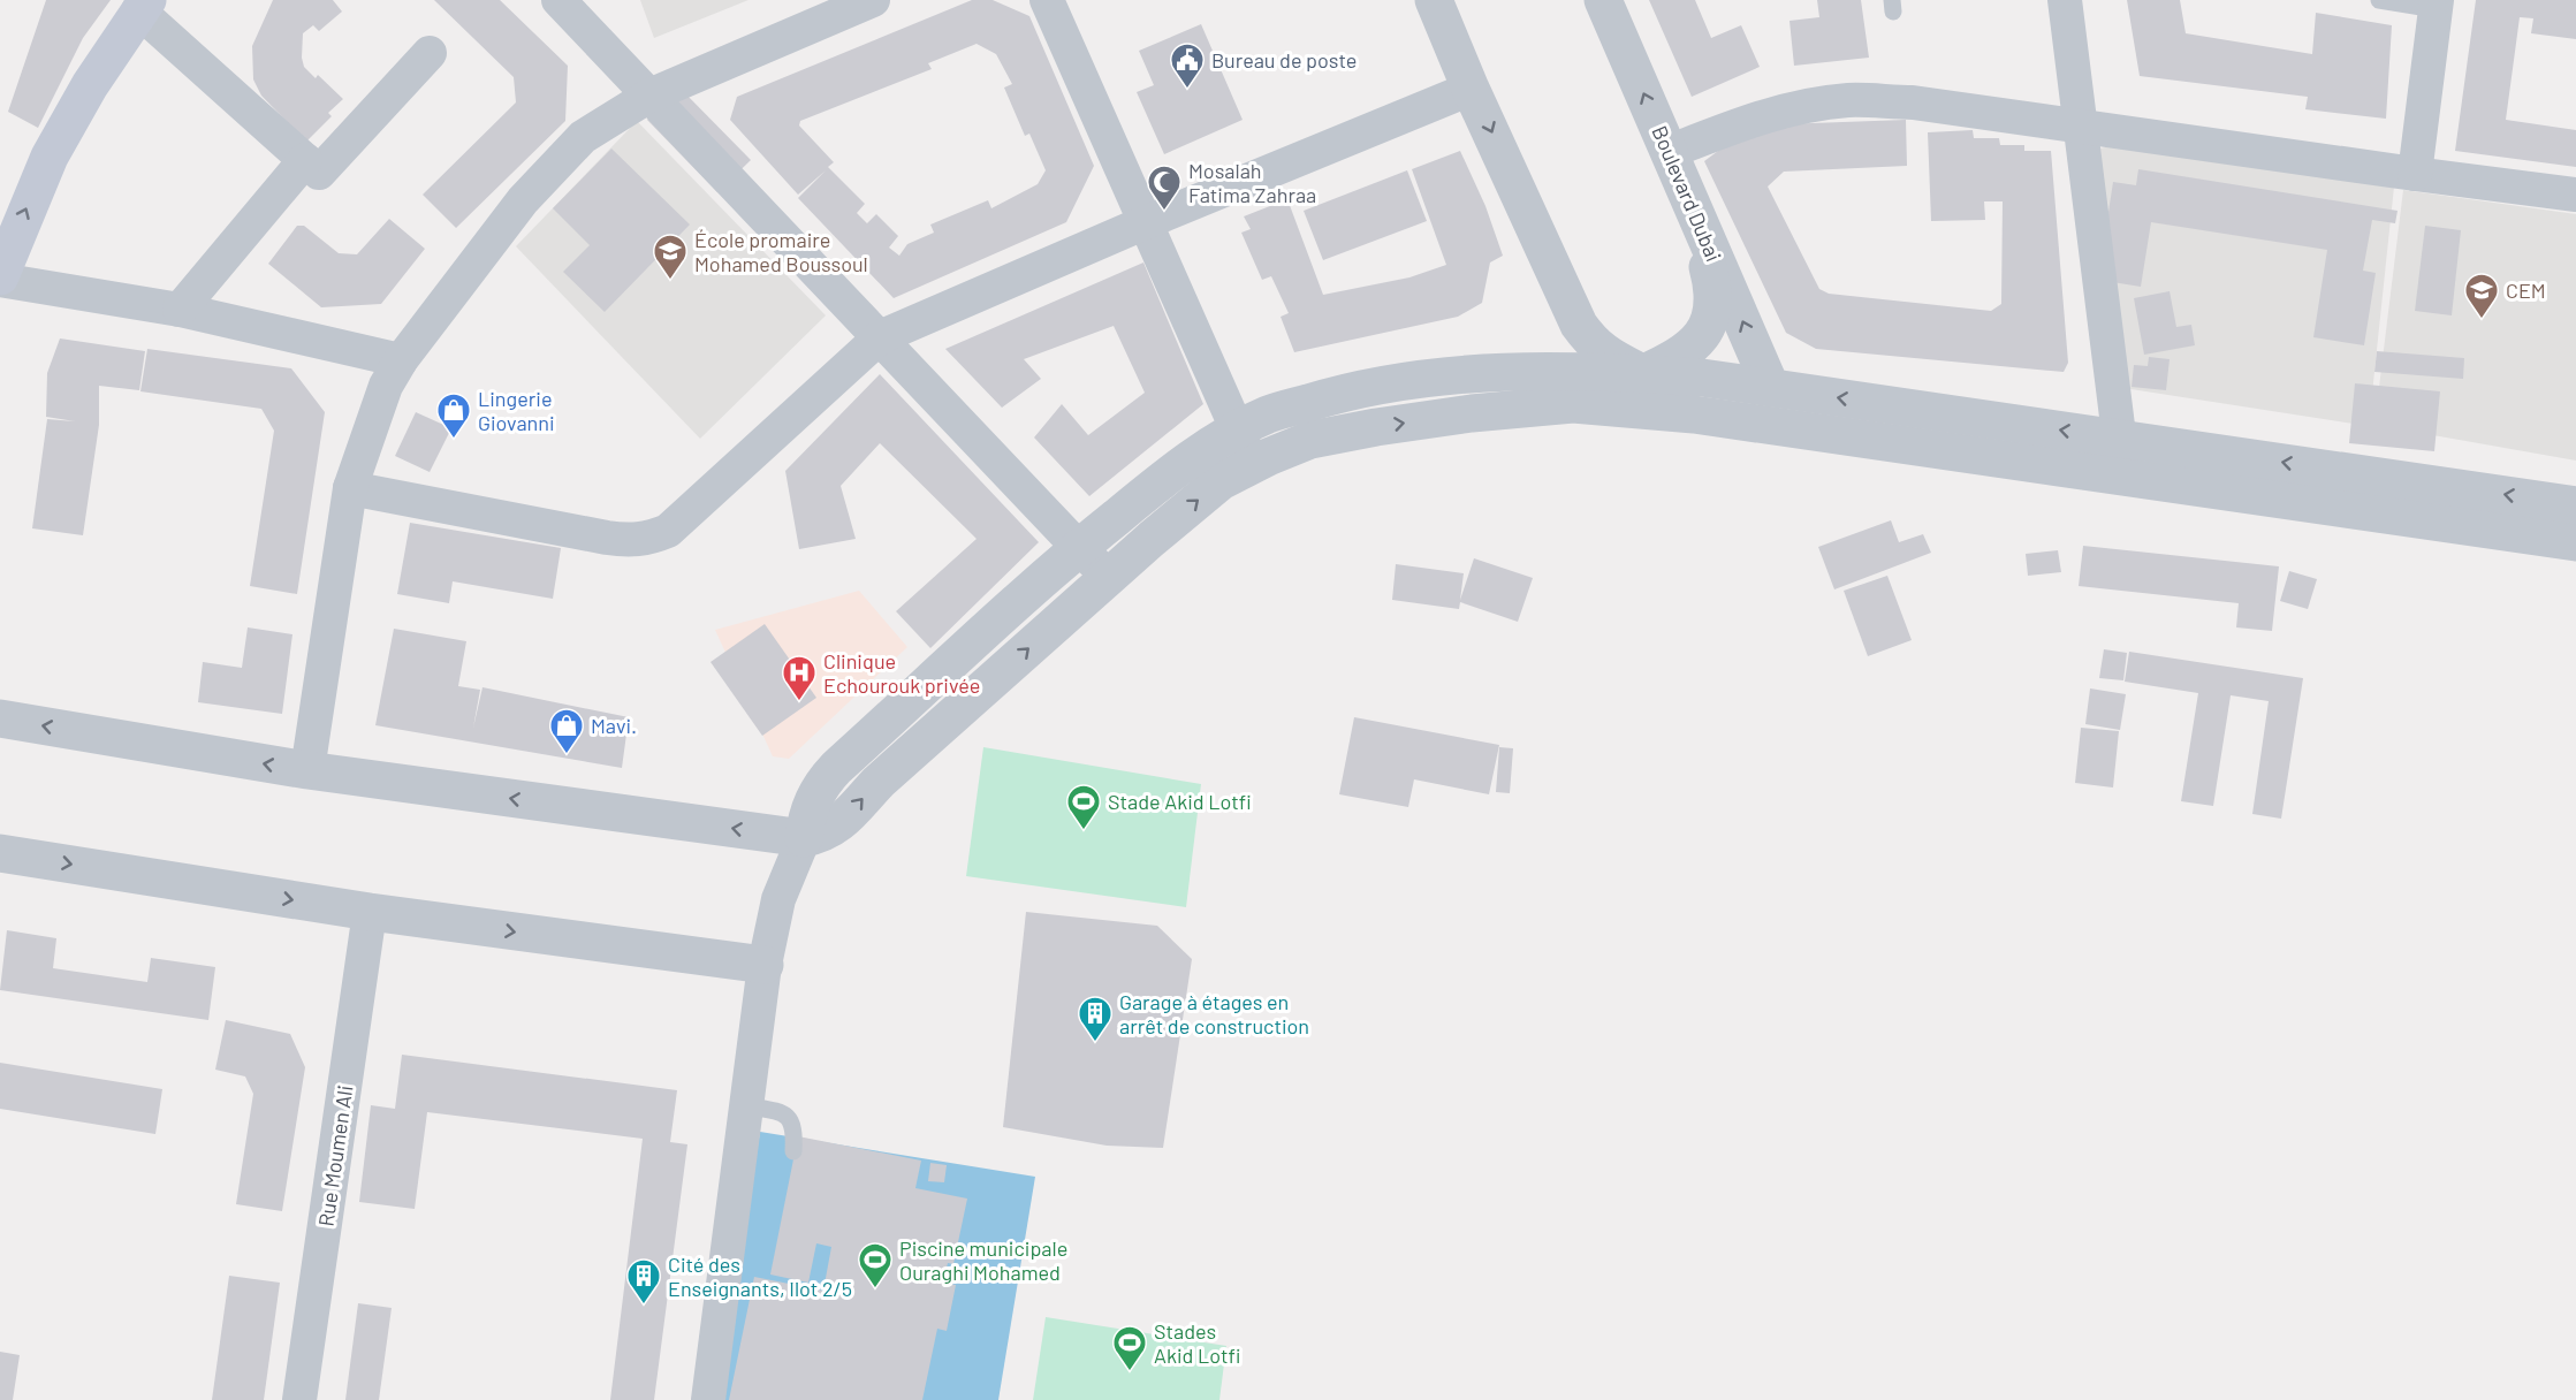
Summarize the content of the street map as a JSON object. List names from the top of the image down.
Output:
{
  "streets": {
    "street": ["Boulevard Dubai", "Rue Moumen Ali"]
  },
  "places": {
    "public building": ["Bureau de poste"],
    "mosque": ["Mosalah Fatima Zahraa"],
    "school or university": ["École promaire Mohamed Boussoul", "CEM"],
    "shop": ["Lingerie Giovanni", "Mavi."],
    "hospital": ["Clinique Echourouk privée"],
    "sports": ["Stade Akid Lotfi", "Piscine municipale Ouraghi Mohamed", "Stades Akid Lotfi"],
    "building": ["Garage à étages en arrêt de construction", "Cité des Enseignants, Ilot 2/5"]
  }
}
